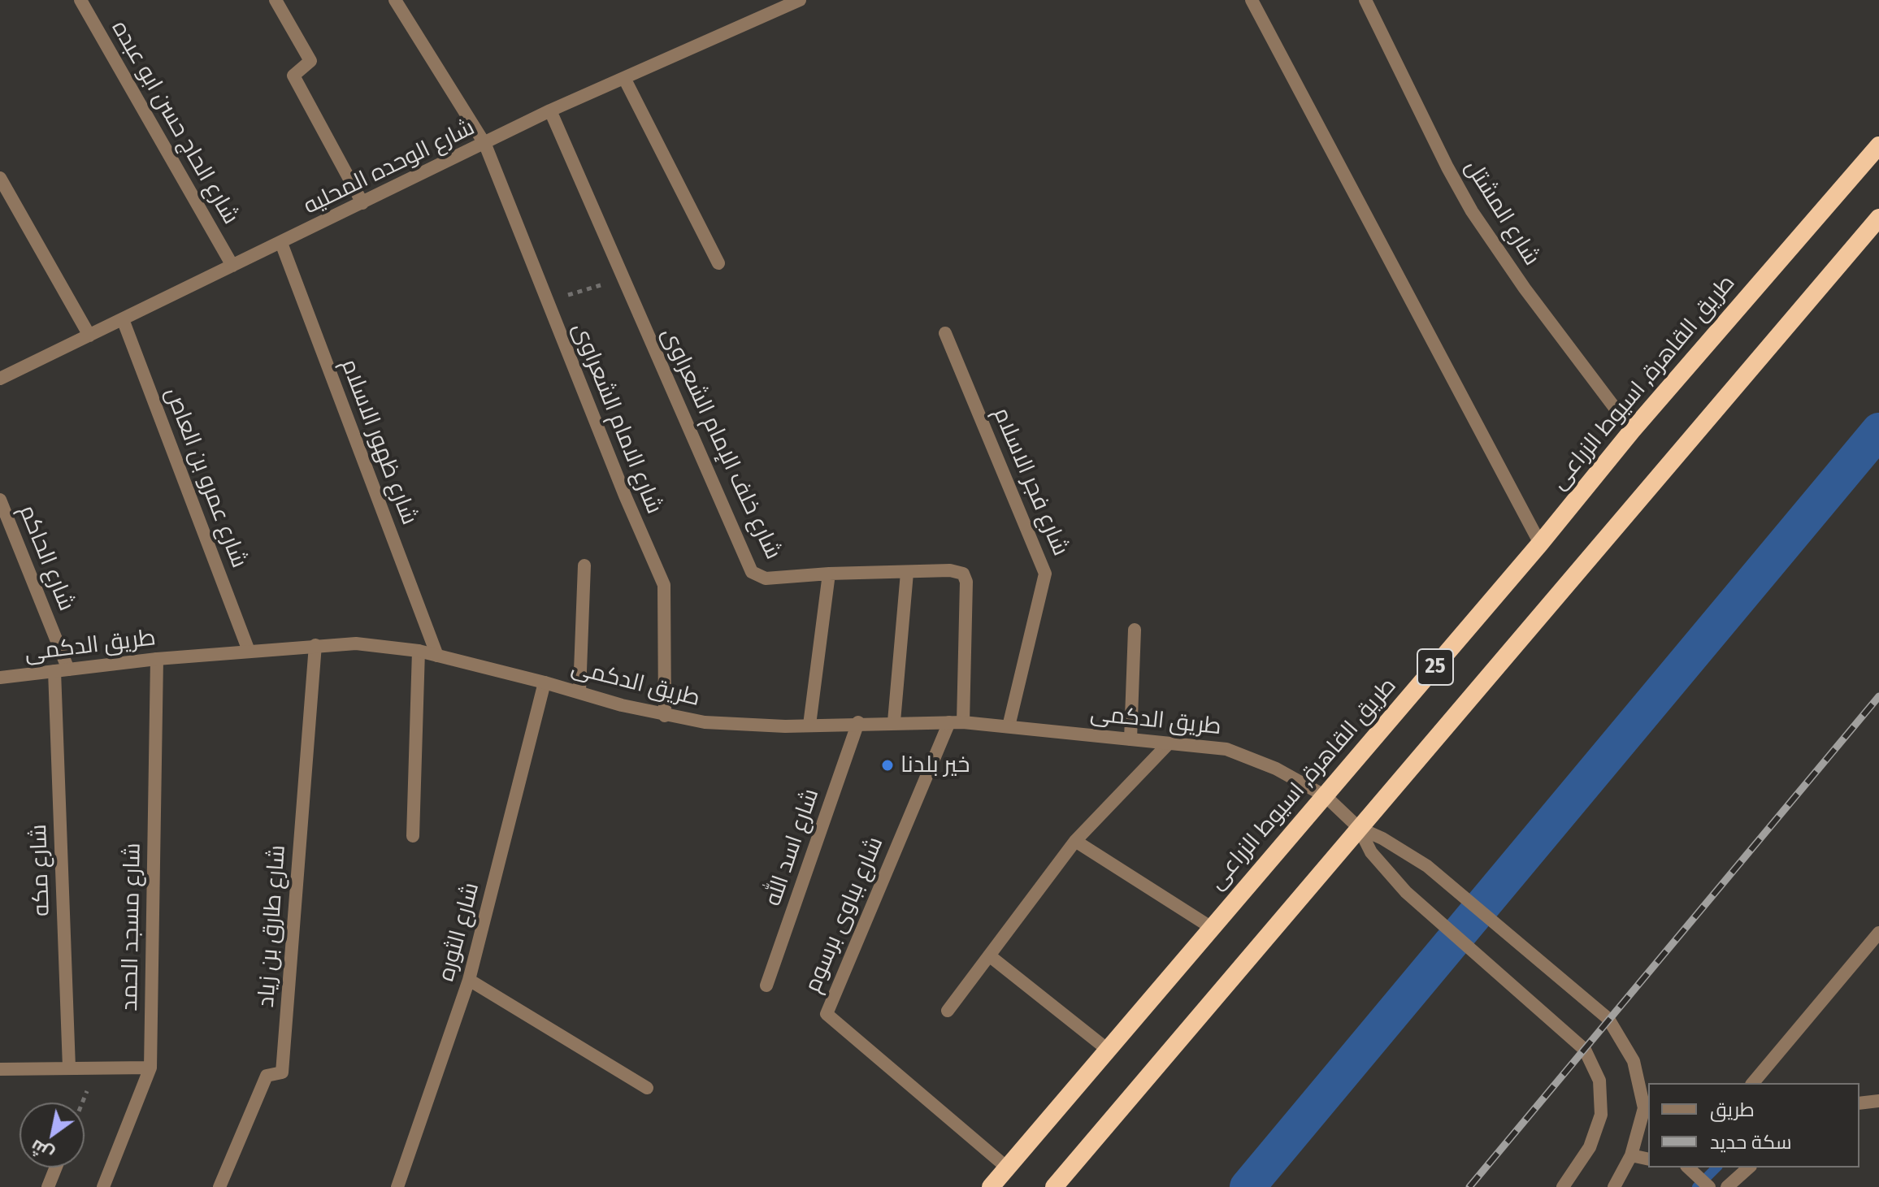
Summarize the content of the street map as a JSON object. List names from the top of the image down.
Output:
{
  "streets": {
    "highway": ["طريق القاهرة, اسيوط الزراعى", "25"],
    "street": [
      "شارع الحاج حسن ابو عبده",
      "شارع الوحده المحليه",
      "شارع المشتل",
      "شارع الامام الشعراوى",
      "شارع ظهور الاسلام",
      "شارع خلف الإمام الشعراوى",
      "شارع عمرو بن العاص",
      "شارع فجر الاسلام",
      "شارع الحاكم",
      "طريق الدكمى",
      "شارع اسد الله",
      "شارع مكه",
      "شارع بباوى برسوم",
      "شارع طارق بن زياد",
      "شارع مسجد الحمد",
      "شارع الثوره"
    ]
  },
  "crossings": [
    ["شارع الحاج حسن ابو عبده", "شارع الوحده المحليه"],
    ["شارع الوحده المحليه", "شارع الامام الشعراوى"],
    ["شارع الوحده المحليه", "شارع ظهور الاسلام"],
    ["شارع الوحده المحليه", "شارع خلف الإمام الشعراوى"],
    ["شارع الوحده المحليه", "شارع عمرو بن العاص"],
    ["شارع المشتل", "طريق القاهرة, اسيوط الزراعى"],
    ["طريق القاهرة, اسيوط الزراعى", "طريق الدكمى"],
    ["طريق القاهرة, اسيوط الزراعى", "شارع بباوى برسوم"],
    ["شارع الامام الشعراوى", "طريق الدكمى"],
    ["شارع ظهور الاسلام", "طريق الدكمى"],
    ["شارع خلف الإمام الشعراوى", "طريق الدكمى"],
    ["شارع خلف الإمام الشعراوى", "شارع بباوى برسوم"],
    ["شارع عمرو بن العاص", "طريق الدكمى"],
    ["شارع فجر الاسلام", "طريق الدكمى"],
    ["شارع الحاكم", "طريق الدكمى"],
    ["شارع الحاكم", "شارع مكه"],
    ["طريق الدكمى", "25"],
    ["طريق الدكمى", "شارع اسد الله"],
    ["طريق الدكمى", "شارع مكه"],
    ["طريق الدكمى", "شارع بباوى برسوم"],
    ["طريق الدكمى", "شارع طارق بن زياد"],
    ["طريق الدكمى", "شارع مسجد الحمد"],
    ["طريق الدكمى", "شارع الثوره"]
  ],
  "places": ["خير بلدنا"],
  "legend": ["طريق", "سكة حديد"],
  "north": "bottom left"
}
